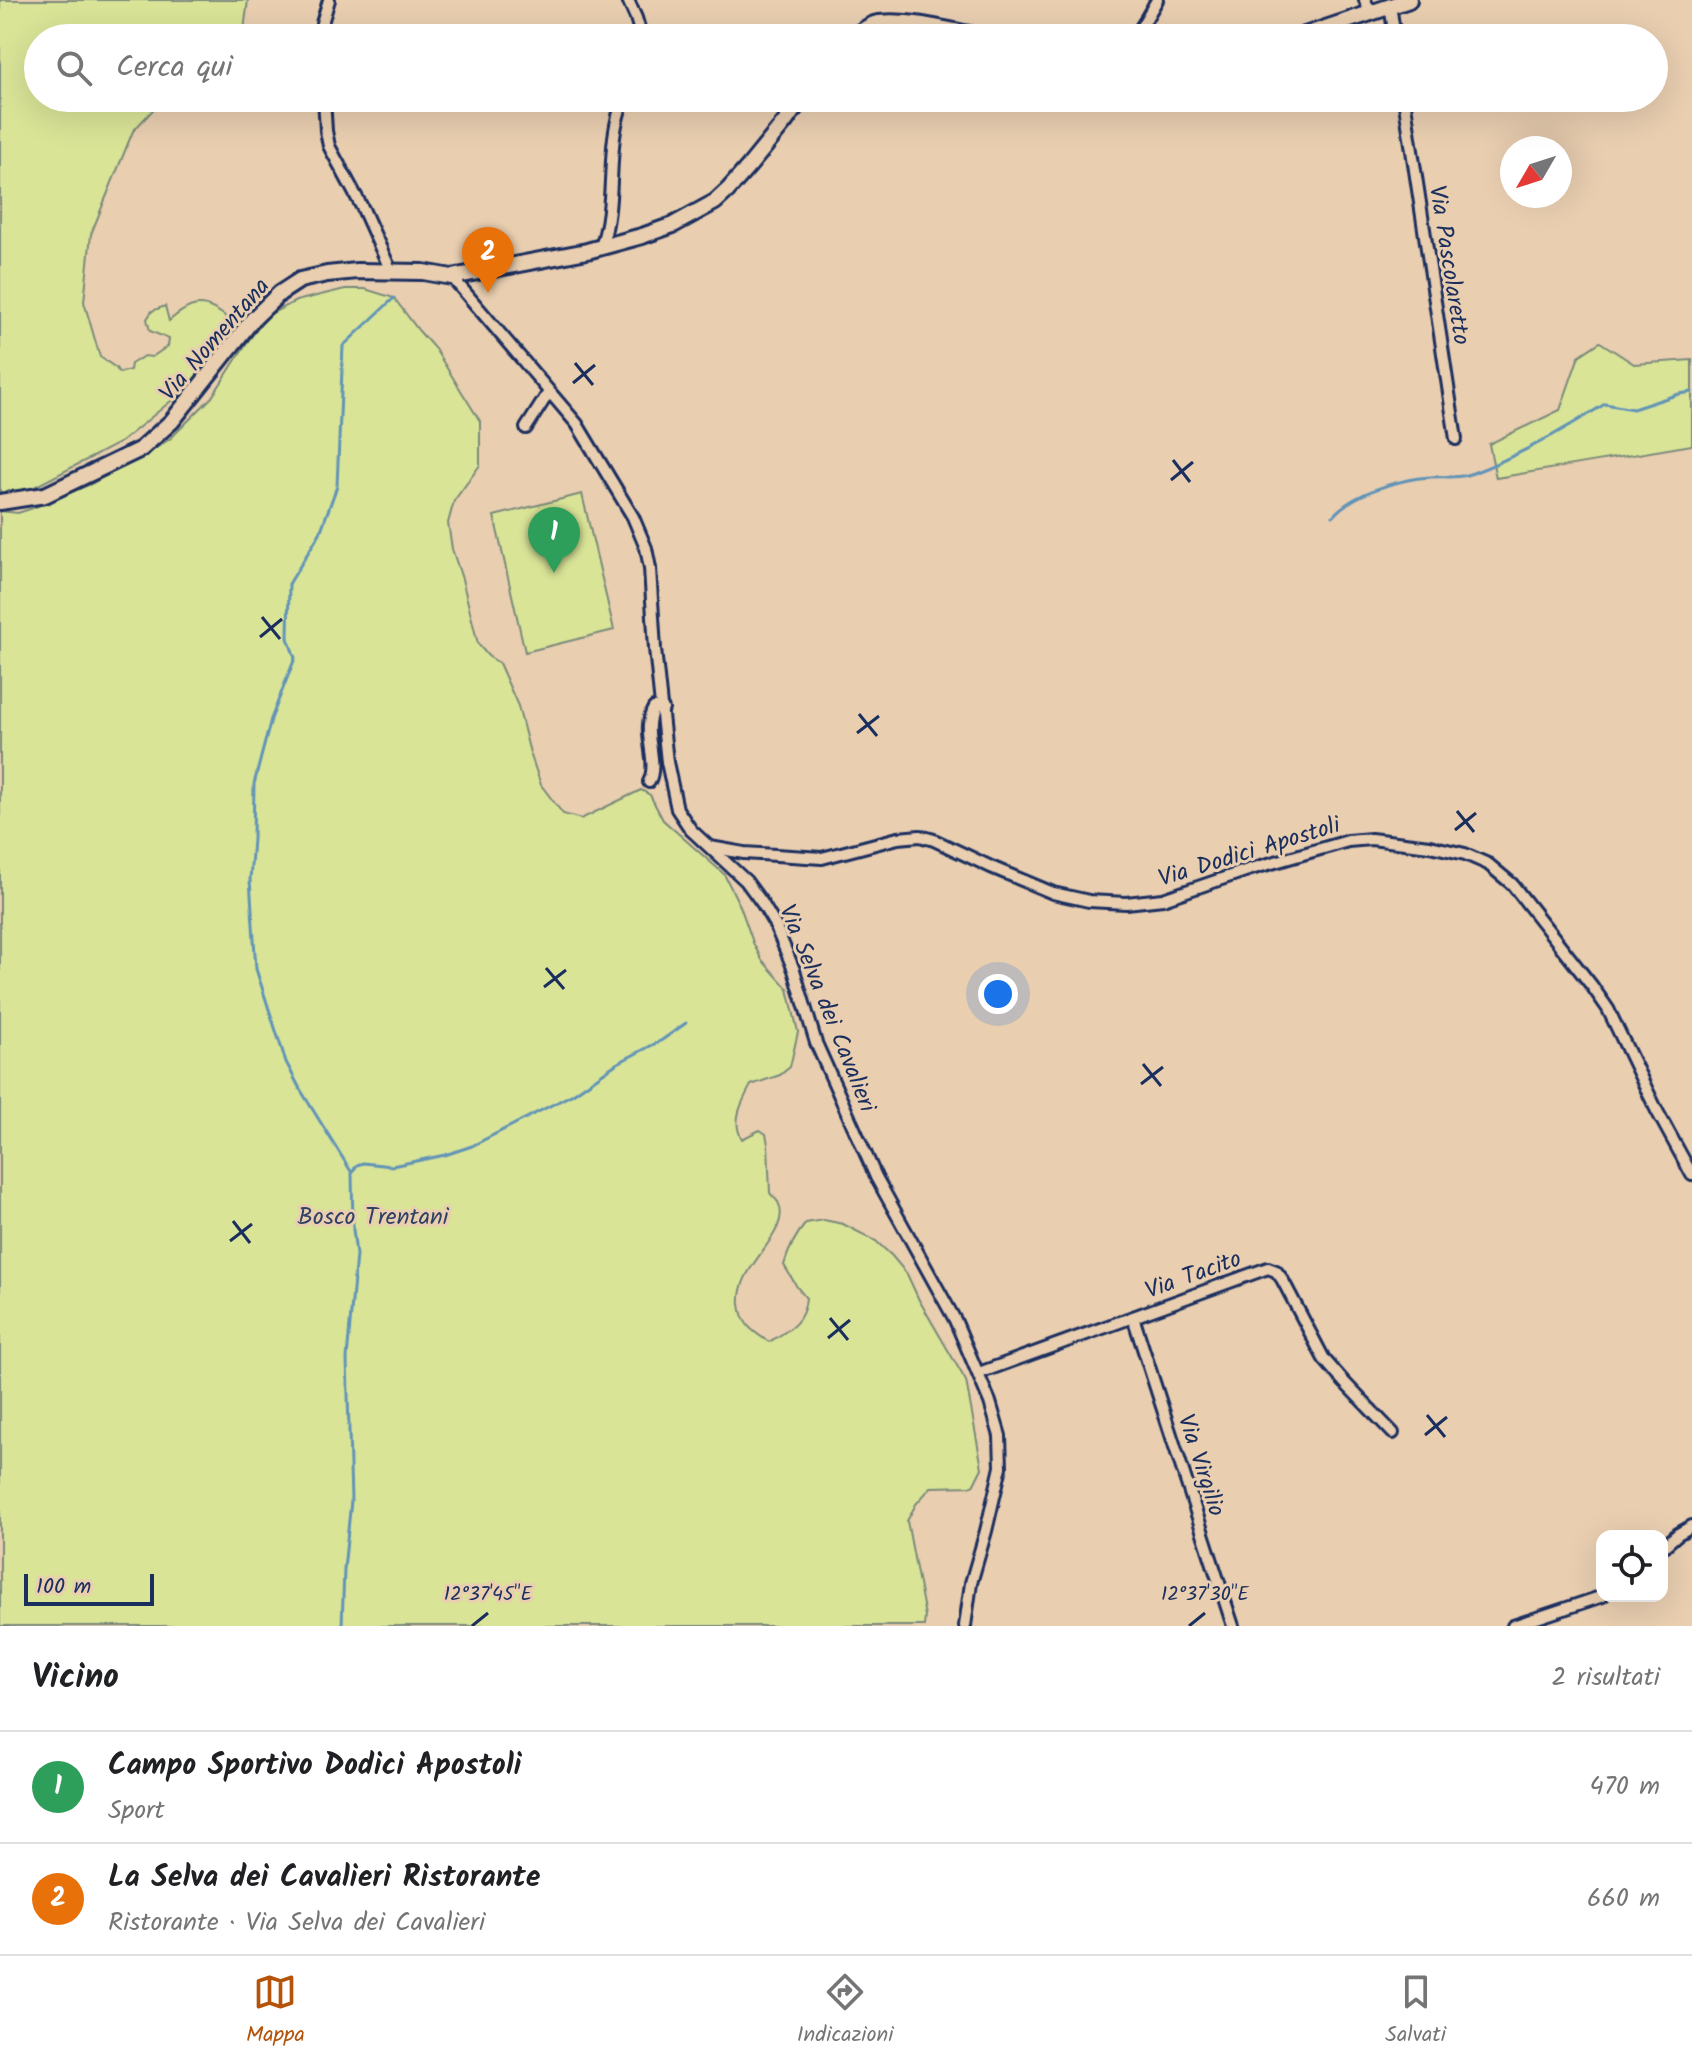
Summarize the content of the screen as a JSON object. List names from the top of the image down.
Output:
{
  "streets": {
    "main road": ["Via Nomentana"],
    "street": [
      "Via Pascolaretto",
      "Via Dodici Apostoli",
      "Via Selva dei Cavalieri",
      "Via Tacito",
      "Via Virgilio"
    ]
  },
  "crossings": [
    ["Via Nomentana", "Via Selva dei Cavalieri"],
    ["Via Dodici Apostoli", "Via Selva dei Cavalieri"],
    ["Via Selva dei Cavalieri", "Via Tacito"],
    ["Via Tacito", "Via Virgilio"]
  ],
  "parks": ["Bosco Trentani"],
  "scale_bar": "100 m",
  "north": "bottom left",
  "page": {
    "search": "Cerca qui",
    "pins": ["2", "1"],
    "scale": "100 m",
    "heading": ["Vicino", "2 risultati"],
    "list": [
      {
        "mark": "1",
        "name": "Campo Sportivo Dodici Apostoli",
        "note": "Sport",
        "value": "470 m"
      },
      {
        "mark": "2",
        "name": "La Selva dei Cavalieri Ristorante",
        "note": "Ristorante · Via Selva dei Cavalieri",
        "value": "660 m"
      }
    ],
    "nav": ["Mappa", "Indicazioni", "Salvati"]
  },
  "coordinates": ["12°37'45\"E", "12°37'30\"E"]
}
